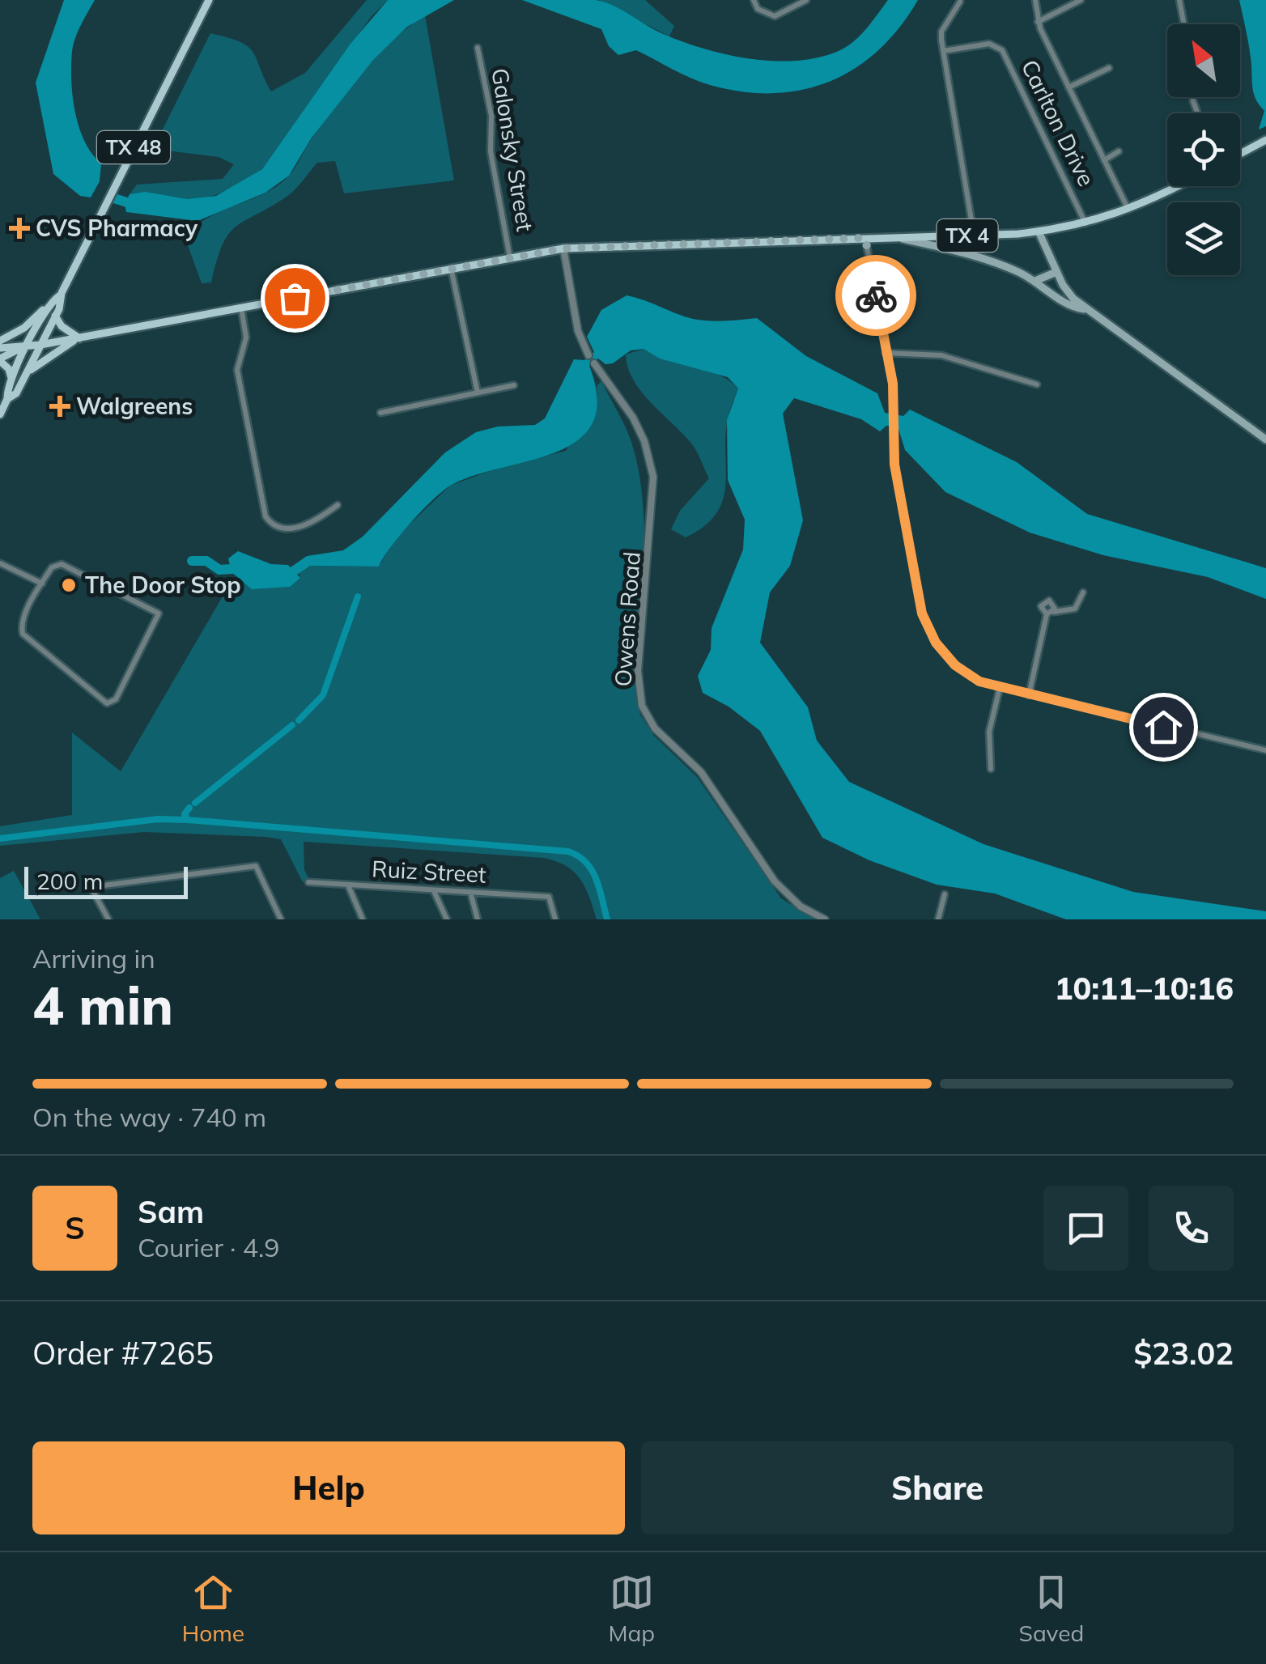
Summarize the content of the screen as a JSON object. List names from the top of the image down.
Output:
{
  "streets": {
    "main road": ["TX 48", "TX 4"],
    "street": [
      "Carlton Drive",
      "Galonsky Street",
      "Owens Road",
      "Ruiz Street"
    ]
  },
  "crossings": [
    ["Carlton Drive", "TX 4"],
    ["TX 48", "TX 4"],
    ["Galonsky Street", "TX 4"]
  ],
  "places": {
    "health": ["CVS Pharmacy", "Walgreens"],
    "other": ["The Door Stop"]
  },
  "scale_bar": "200 m",
  "north": "top left",
  "page": {
    "scale": "200 m",
    "heading": ["4 min", "Arriving in", "10:11–10:16"],
    "panel": [
      "Sam",
      "Courier · 4.9",
      "Order #7265",
      "$23.02"
    ],
    "bar": "On the way · 740 m",
    "round": "S",
    "buttons": ["Help", "Share"],
    "tabs": ["Home", "Map", "Saved"]
  }
}
